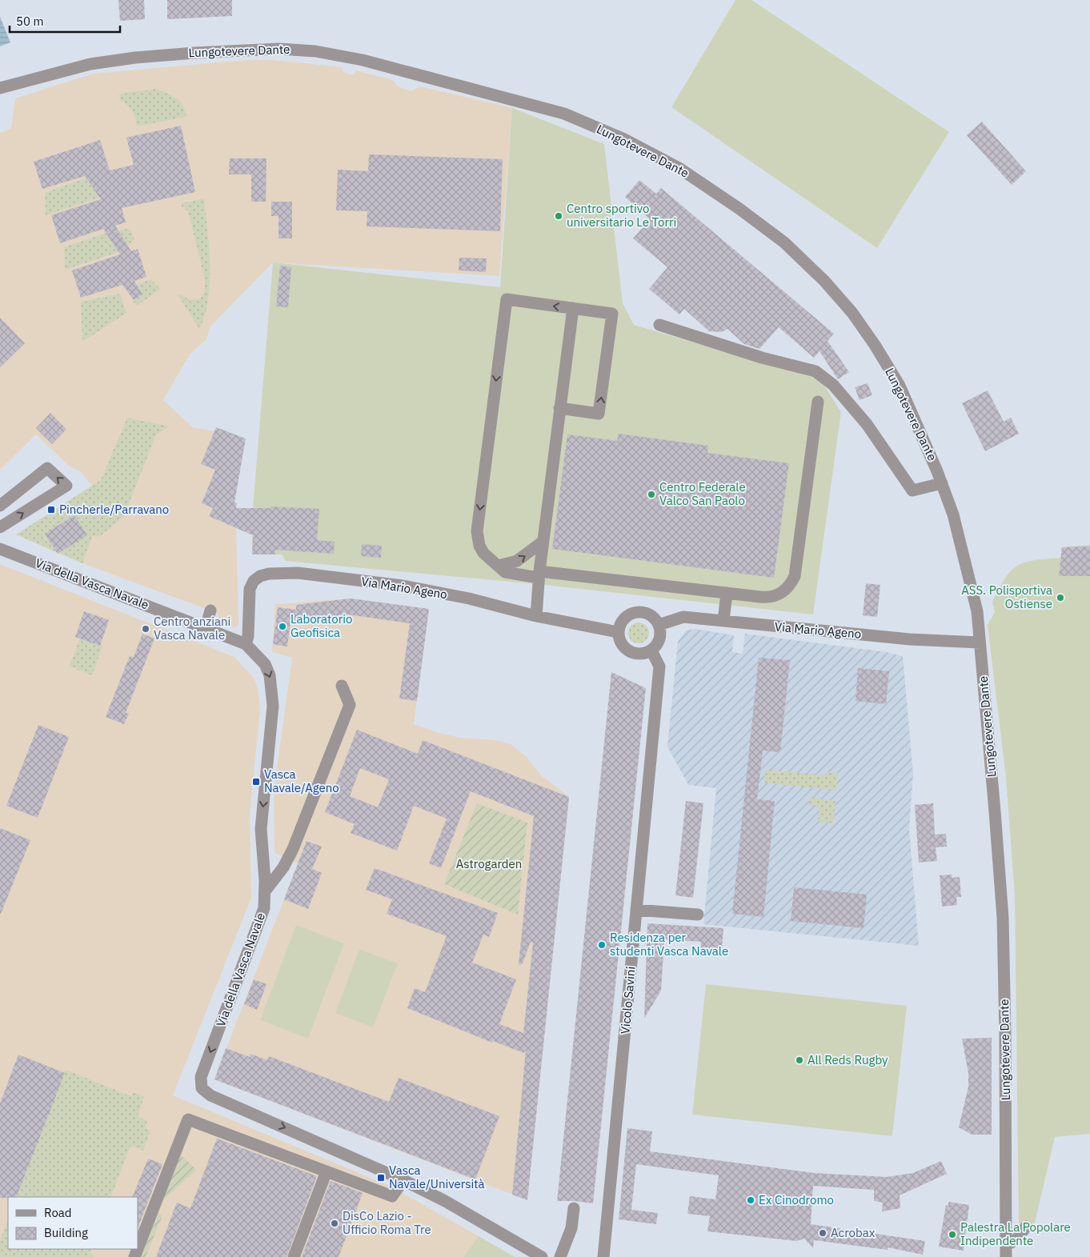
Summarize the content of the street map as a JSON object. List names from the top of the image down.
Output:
{
  "streets": {
    "street": [
      "Lungotevere Dante",
      "Via della Vasca Navale",
      "Via Mario Ageno",
      "Vicolo Savini"
    ]
  },
  "crossings": [
    ["Lungotevere Dante", "Via Mario Ageno"],
    ["Via della Vasca Navale", "Via Mario Ageno"],
    ["Via Mario Ageno", "Vicolo Savini"]
  ],
  "one_way": ["Via della Vasca Navale"],
  "parks": ["Astrogarden"],
  "places": {
    "other": [
      "Centro sportivo universitario Le Torri",
      "Centro Federale Valco San Paolo",
      "ASS. Polisportiva Ostiense",
      "Laboratorio Geofisica",
      "Centro anziani Vasca Navale",
      "Residenza per studenti Vasca Navale",
      "All Reds Rugby",
      "Ex Cinodromo",
      "DisCo Lazio - Ufficio Roma Tre",
      "Acrobax",
      "Palestra La Popolare Indipendente"
    ],
    "transit": ["Pincherle/Parravano", "Vasca Navale/Ageno", "Vasca Navale/Università"]
  },
  "legend": ["Road", "Building"],
  "scale_bar": "50 m"
}
